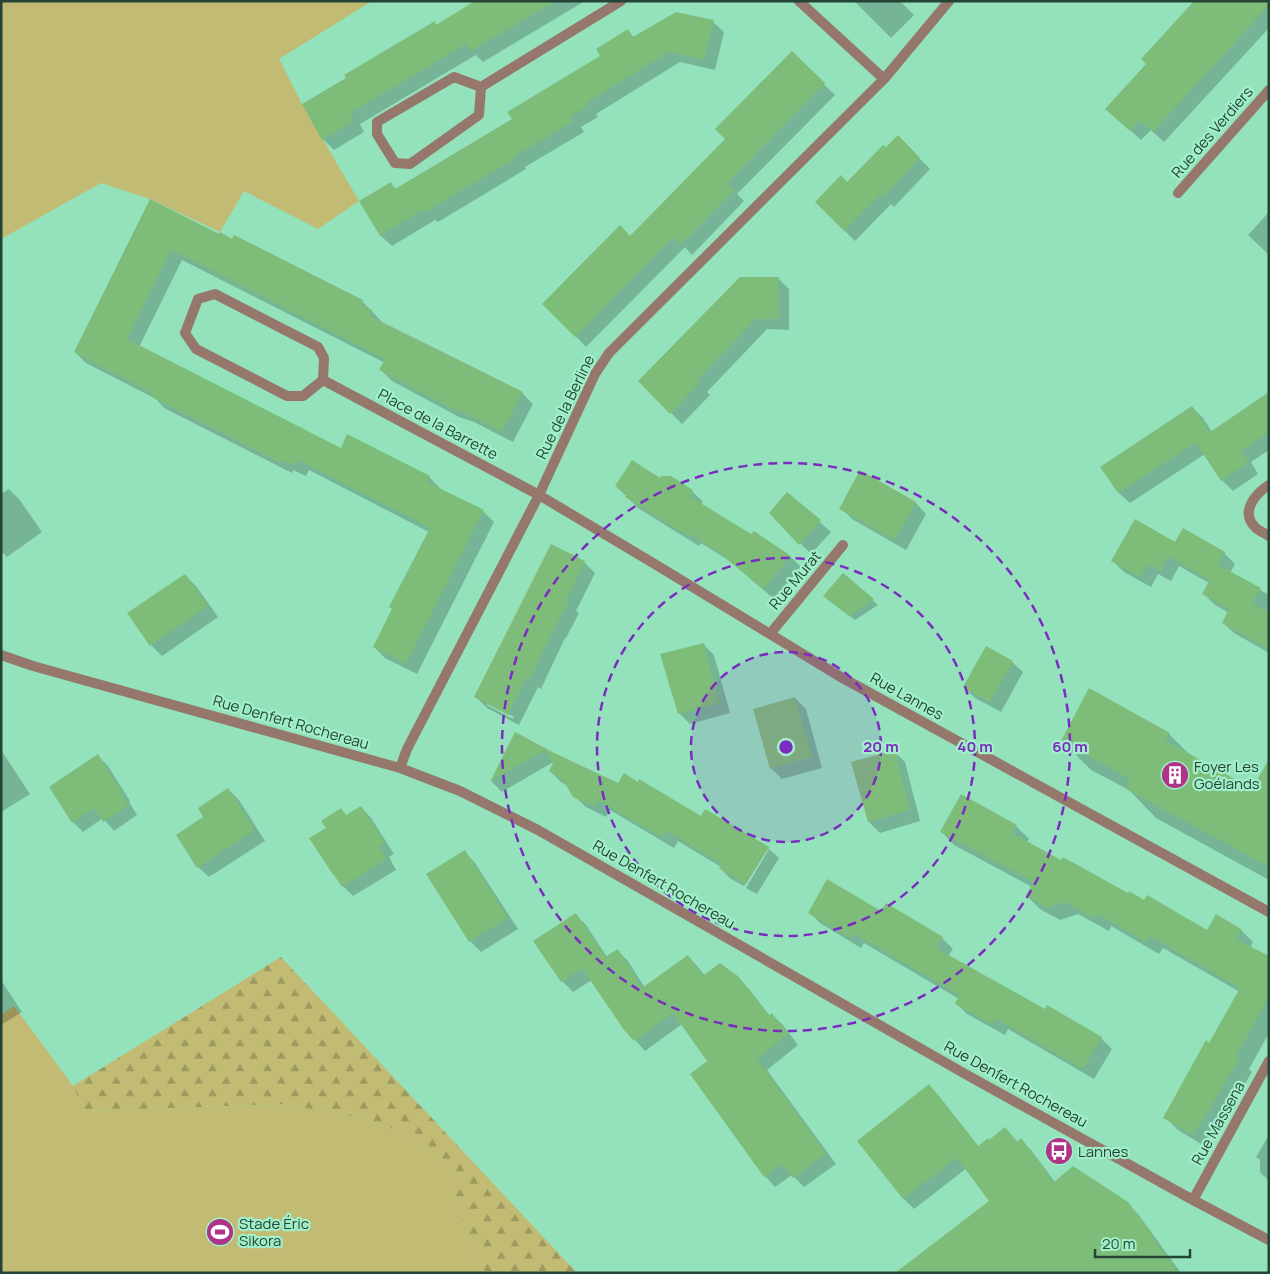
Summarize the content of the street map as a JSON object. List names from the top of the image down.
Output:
{
  "streets": {
    "street": [
      "Rue des Verdiers",
      "Rue de la Berline",
      "Place de la Barrette",
      "Rue Murat",
      "Rue Lannes",
      "Rue Denfert Rochereau",
      "Rue Massena"
    ]
  },
  "crossings": [
    ["Rue de la Berline", "Place de la Barrette"],
    ["Rue de la Berline", "Rue Lannes"],
    ["Rue de la Berline", "Rue Denfert Rochereau"],
    ["Place de la Barrette", "Rue Lannes"],
    ["Rue Murat", "Rue Lannes"],
    ["Rue Denfert Rochereau", "Rue Massena"]
  ],
  "places": {
    "building": ["Foyer Les Goélands"],
    "bus stop": ["Lannes"],
    "sports": ["Stade Éric Sikora"]
  },
  "scale_bar": "20 m",
  "rings": ["20 m", "40 m", "60 m"]
}
